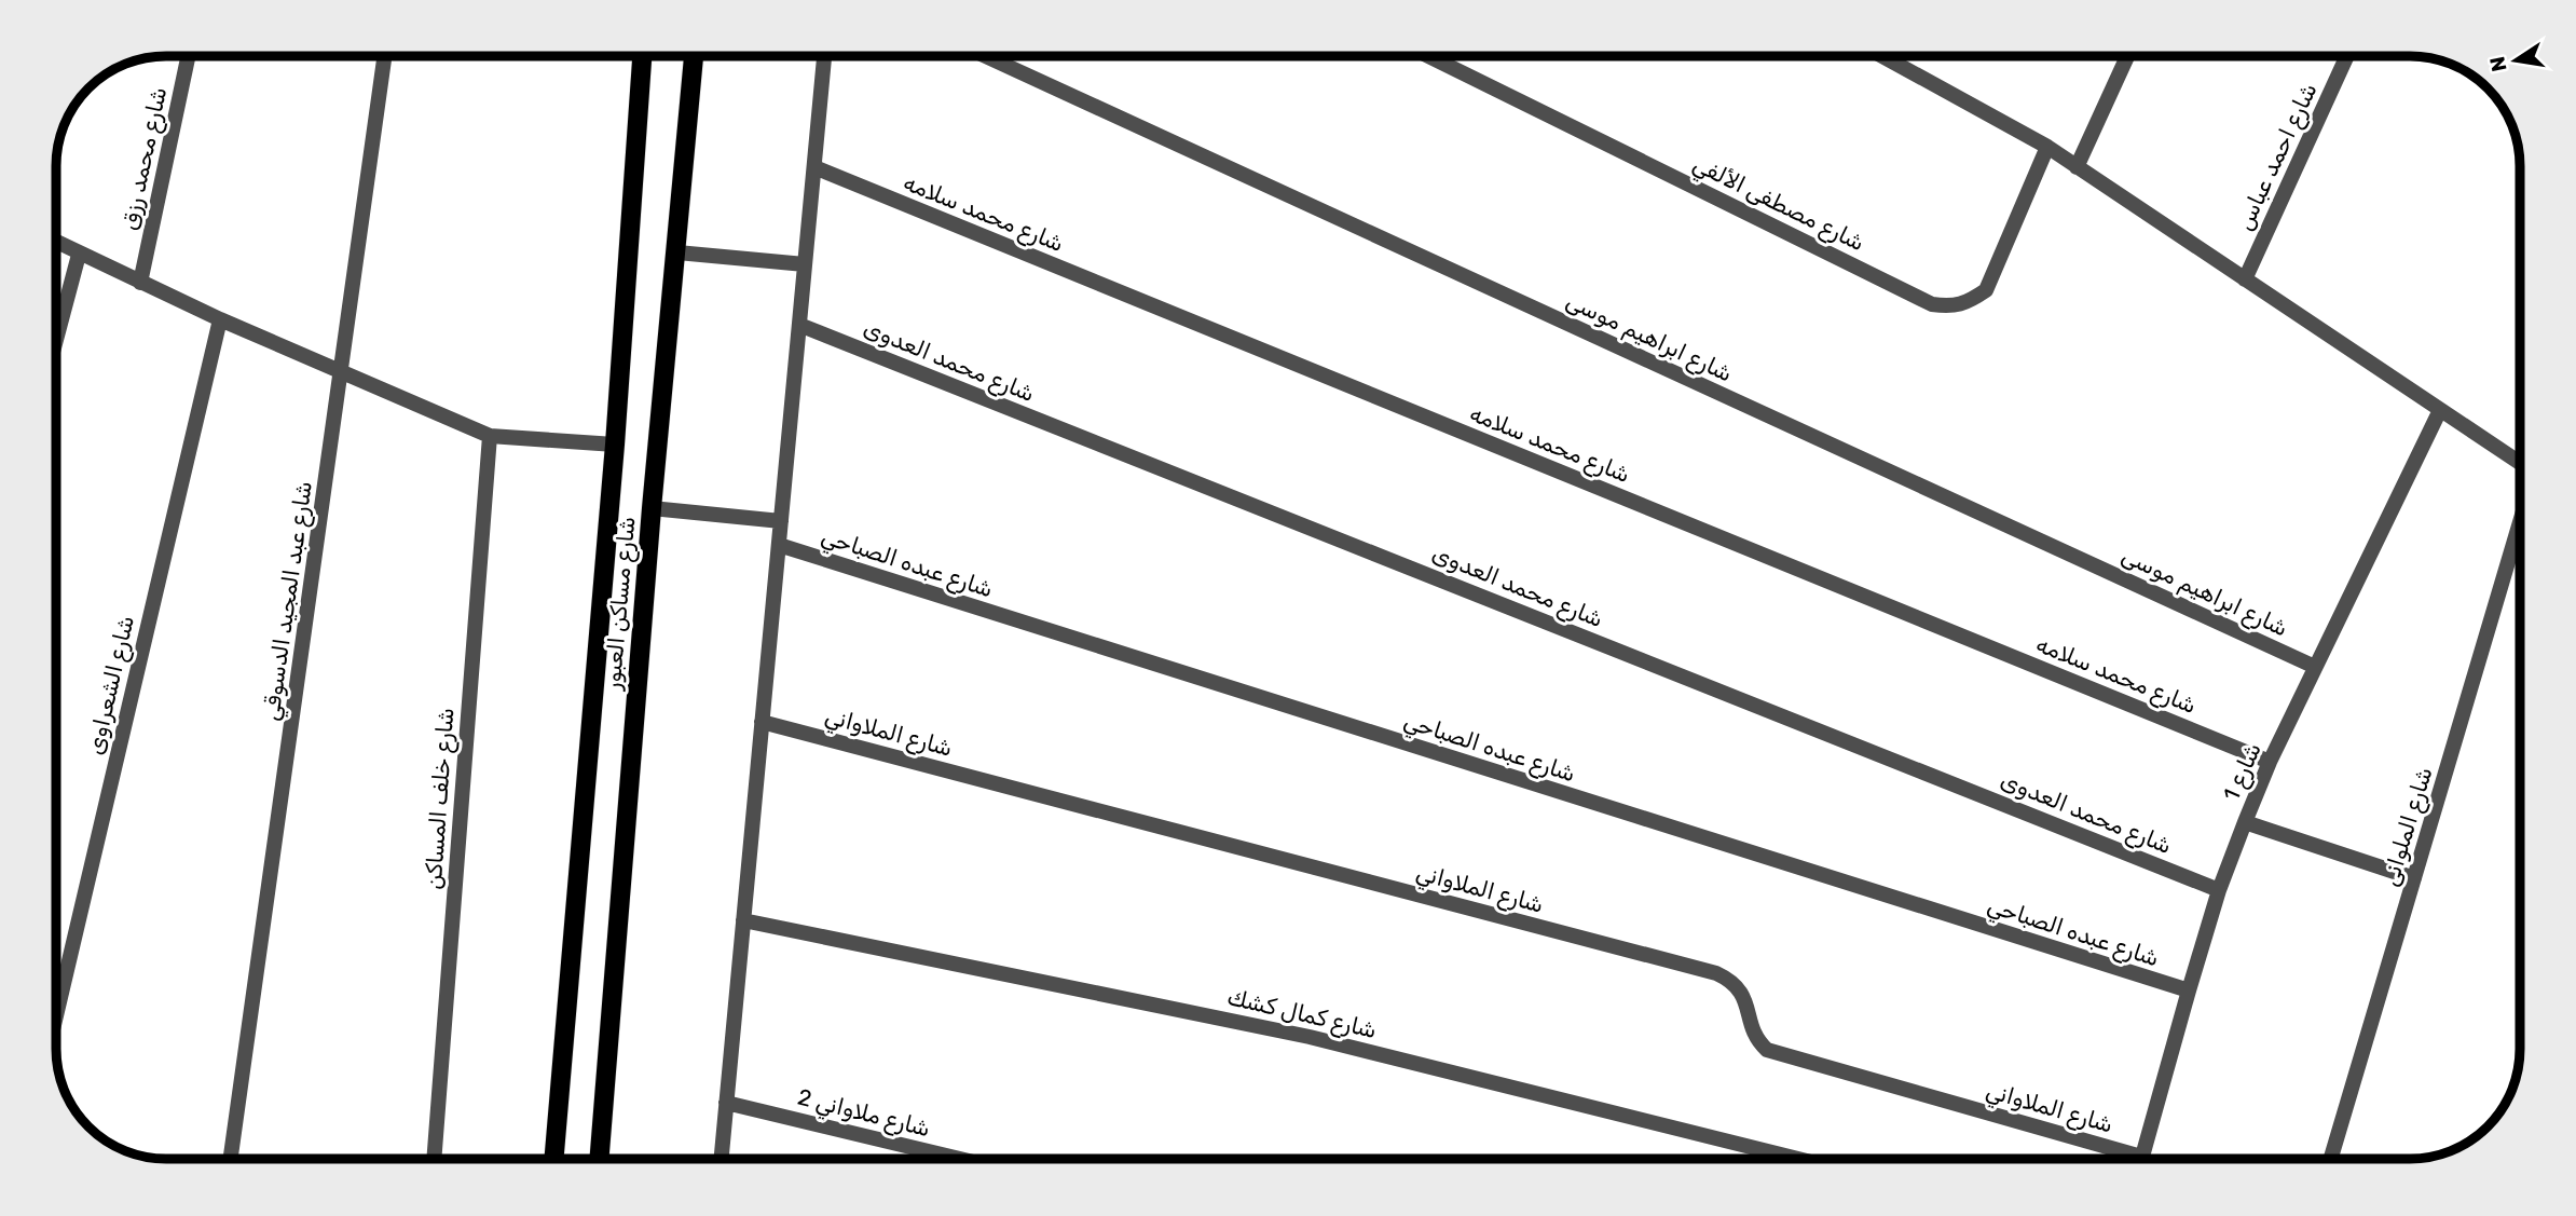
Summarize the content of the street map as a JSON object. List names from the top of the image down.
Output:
{
  "streets": {
    "main road": ["شارع مساكن العبور"],
    "street": [
      "شارع احمد عباس",
      "شارع محمد رزق",
      "شارع مصطفى الألفي",
      "شارع محمد سلامه",
      "شارع ابراهيم موسى",
      "شارع محمد العدوى",
      "شارع عبده الصباحي",
      "شارع عبد المجيد الدسوقي",
      "شارع الشعراوى",
      "شارع الملاواني",
      "شارع 1",
      "شارع خلف المساكن",
      "شارع الملوانى",
      "شارع كمال كشك",
      "شارع ملاواني 2"
    ]
  },
  "crossings": [
    ["شارع محمد سلامه", "شارع 1"],
    ["شارع ابراهيم موسى", "شارع 1"],
    ["شارع محمد العدوى", "شارع 1"],
    ["شارع عبده الصباحي", "شارع 1"]
  ],
  "north": "left"
}
